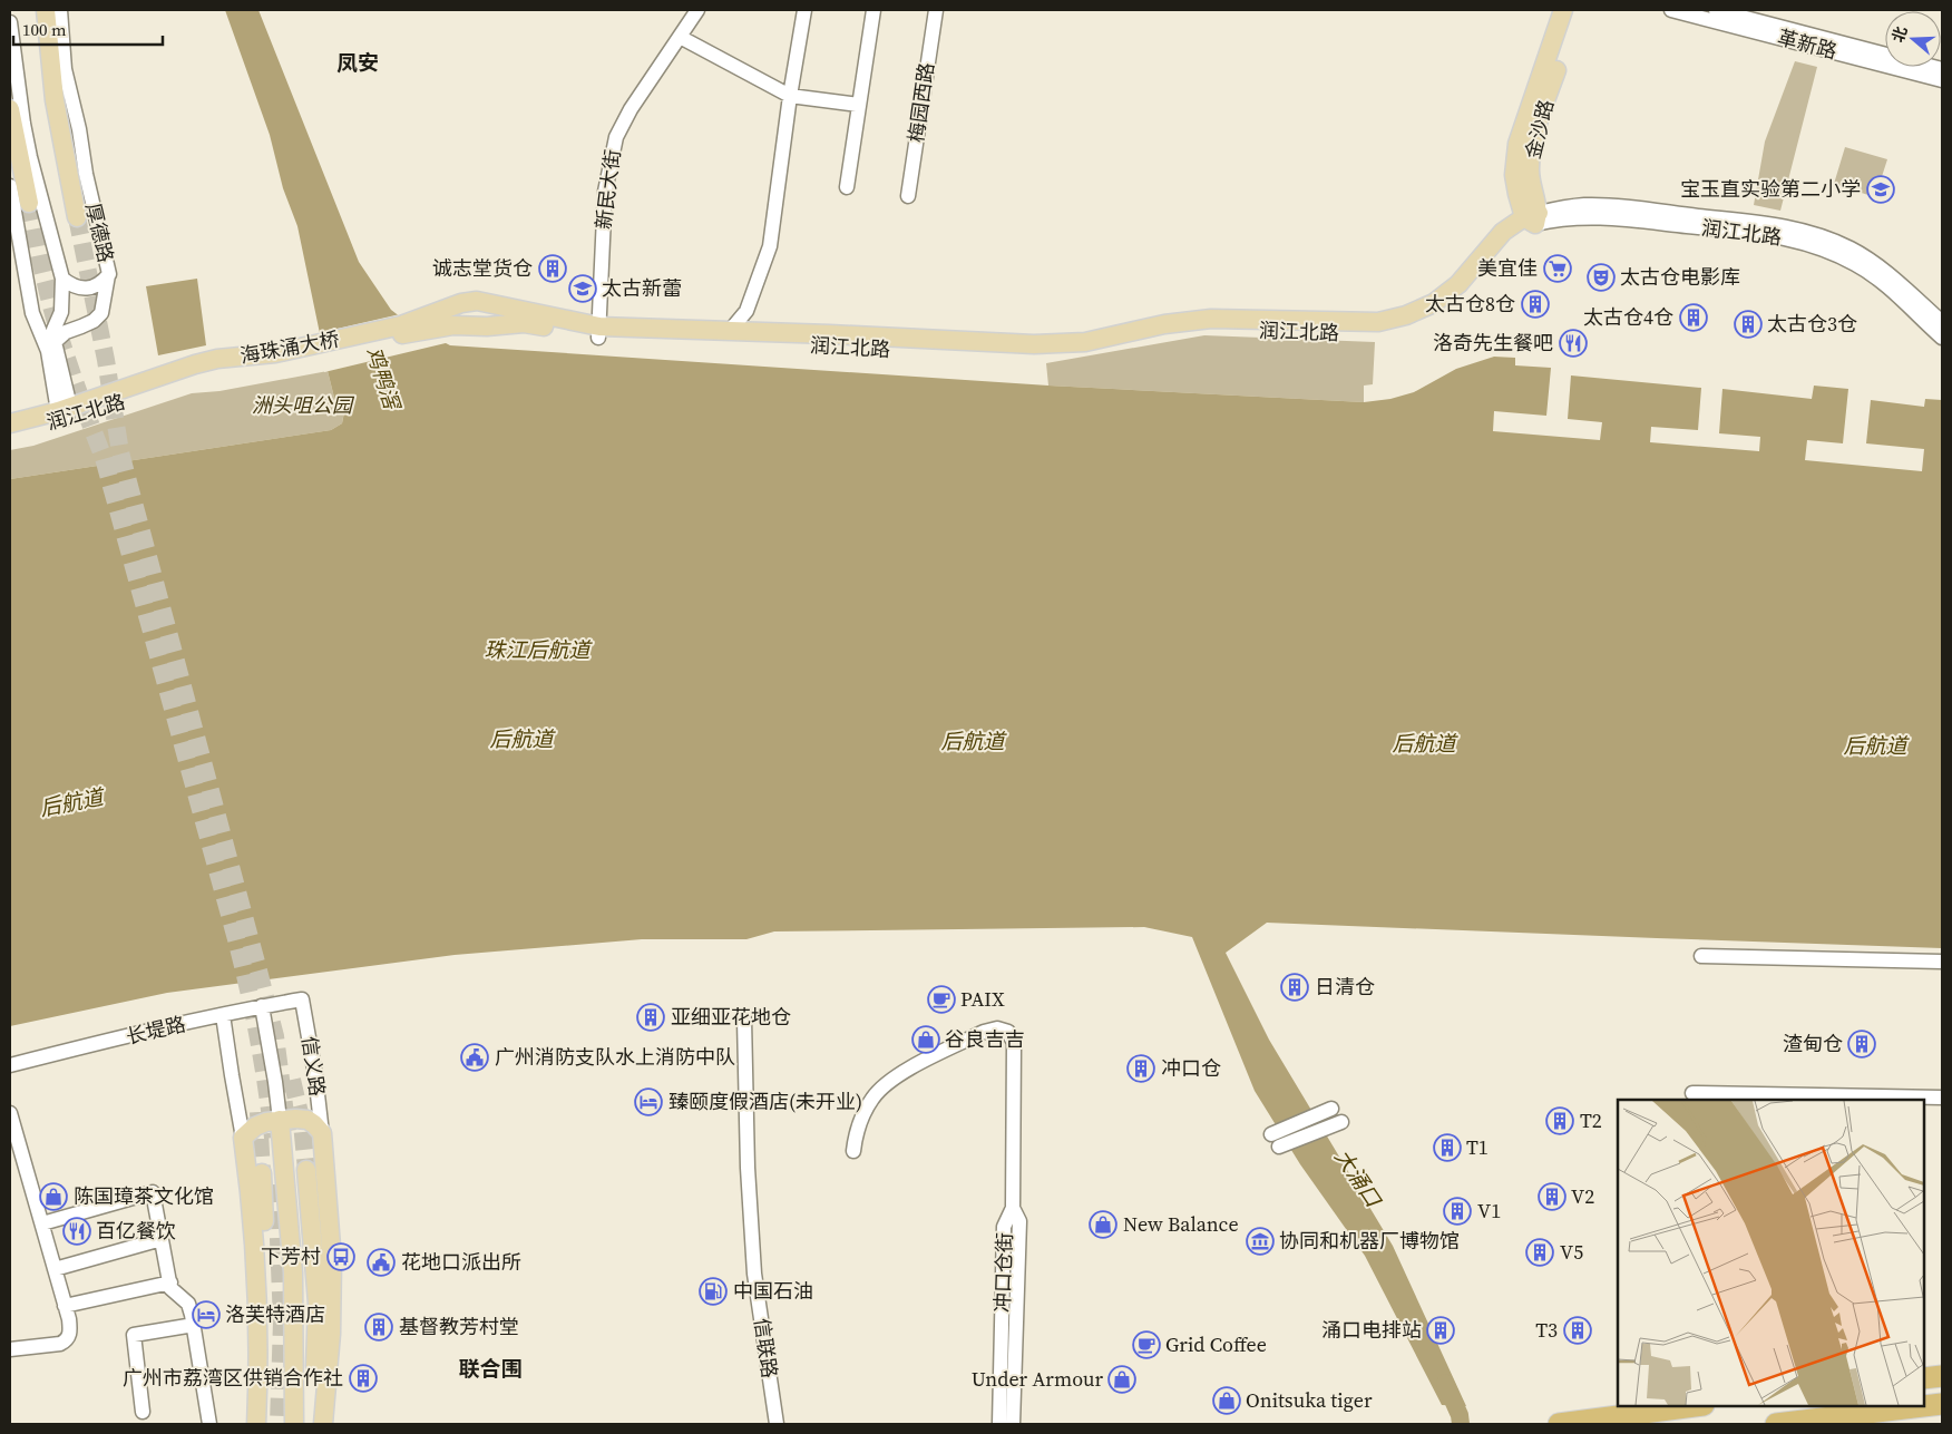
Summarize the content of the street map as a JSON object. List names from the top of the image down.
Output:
{
  "streets": {
    "main road": ["金沙路", "润江北路", "海珠涌大桥"],
    "street": [
      "革新路",
      "梅园西路",
      "新民大街",
      "厚德路",
      "长堤路",
      "信义路",
      "冲口仓街",
      "信联路"
    ]
  },
  "crossings": [
    ["金沙路", "润江北路"],
    ["新民大街", "润江北路"],
    ["新民大街", "海珠涌大桥"],
    ["润江北路", "海珠涌大桥"],
    ["长堤路", "信义路"]
  ],
  "districts": ["凤安", "联合围"],
  "water": [
    "鸡鸭滘",
    "珠江后航道",
    "后航道",
    "大涌口"
  ],
  "parks": ["洲头咀公园"],
  "places": {
    "school or university": ["宝玉直实验第二小学", "太古新蕾"],
    "building": [
      "诚志堂货仓",
      "太古仓8仓",
      "太古仓4仓",
      "太古仓3仓",
      "日清仓",
      "亚细亚花地仓",
      "渣甸仓",
      "冲口仓",
      "T2",
      "T1",
      "V2",
      "V1",
      "V5",
      "基督教芳村堂",
      "涌口电排站",
      "T3",
      "广州市荔湾区供销合作社"
    ],
    "supermarket": ["美宜佳"],
    "theatre": ["太古仓电影库"],
    "restaurant": ["洛奇先生餐吧", "百亿餐饮"],
    "cafe": ["PAIX", "Grid Coffee"],
    "shop": [
      "谷良吉吉",
      "陈国璋茶文化馆",
      "New Balance",
      "Under Armour",
      "Onitsuka tiger"
    ],
    "public building": ["广州消防支队水上消防中队", "花地口派出所"],
    "hotel": ["臻颐度假酒店(未开业)", "洛芙特酒店"],
    "museum": ["协同和机器厂博物馆"],
    "bus stop": ["下芳村"],
    "fuel station": ["中国石油"]
  },
  "scale_bar": "100 m",
  "north": "left"
}
